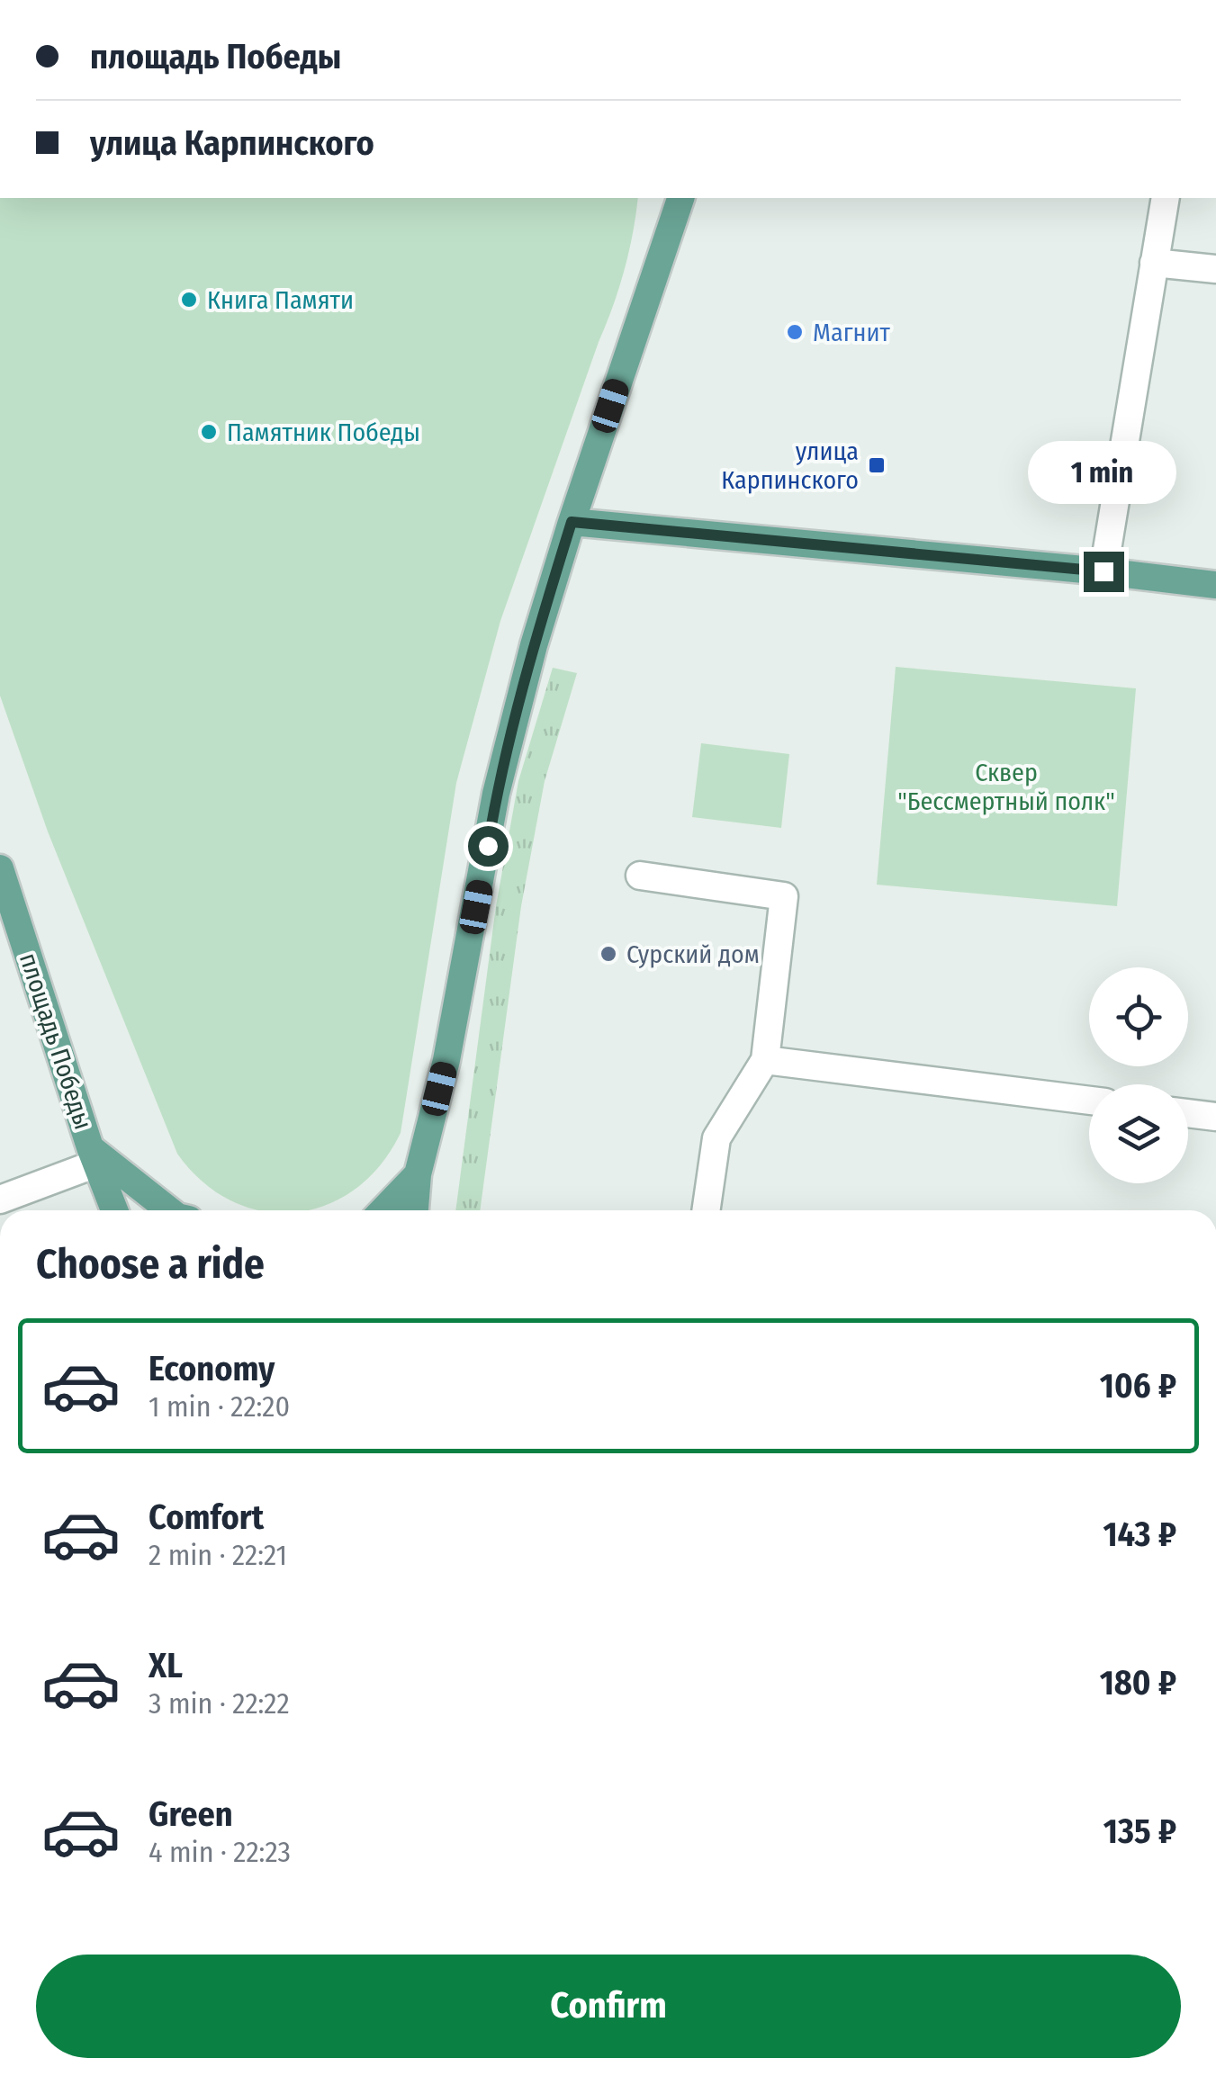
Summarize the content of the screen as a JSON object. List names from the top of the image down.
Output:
{
  "streets": {
    "main road": ["площадь Победы"]
  },
  "parks": ["Сквер \"Бессмертный полк\""],
  "places": {
    "other": [
      "Книга Памяти",
      "Магнит",
      "Памятник Победы",
      "Сурский дом"
    ],
    "transit": ["улица Карпинского"]
  },
  "page": {
    "banner": ["площадь Победы", "улица Карпинского"],
    "bubble": "1 min",
    "heading": "Choose a ride",
    "list": [
      {
        "name": "Economy",
        "note": "1 min · 22:20",
        "value": "106 ₽"
      },
      {
        "name": "Comfort",
        "note": "2 min · 22:21",
        "value": "143 ₽"
      },
      {
        "name": "XL",
        "note": "3 min · 22:22",
        "value": "180 ₽"
      },
      {
        "name": "Green",
        "note": "4 min · 22:23",
        "value": "135 ₽"
      }
    ],
    "buttons": "Confirm"
  }
}
